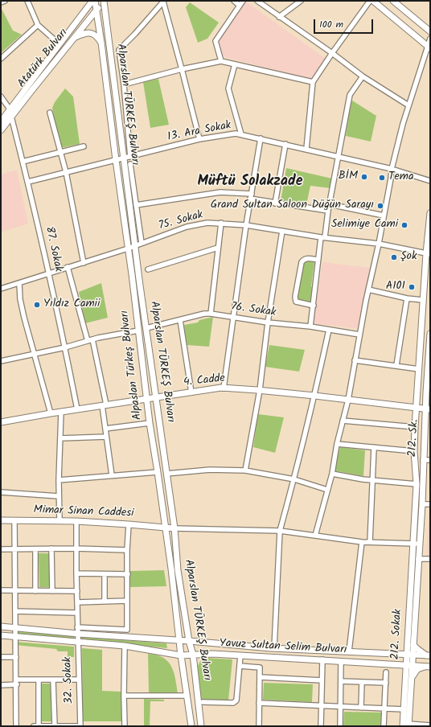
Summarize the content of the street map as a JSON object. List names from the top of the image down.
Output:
{
  "streets": {
    "main road": [
      "Atatürk Bulvarı",
      "Alparslan TÜRKEŞ Bulvarı",
      "Alpaslan Türkeş Bulvarı",
      "4. Cadde",
      "212. Sk.",
      "Mimar Sinan Caddesi",
      "212. Sokak",
      "Yavuz Sultan Selim Bulvarı"
    ],
    "street": [
      "13. Ara Sokak",
      "75. Sokak",
      "87. Sokak",
      "76. Sokak",
      "32. Sokak"
    ]
  },
  "crossings": [
    ["Atatürk Bulvarı", "Alparslan TÜRKEŞ Bulvarı"],
    ["Atatürk Bulvarı", "87. Sokak"],
    ["Atatürk Bulvarı", "Alpaslan Türkeş Bulvarı"],
    ["Alparslan TÜRKEŞ Bulvarı", "13. Ara Sokak"],
    ["Alparslan TÜRKEŞ Bulvarı", "75. Sokak"],
    ["Alparslan TÜRKEŞ Bulvarı", "76. Sokak"],
    ["Alparslan TÜRKEŞ Bulvarı", "4. Cadde"],
    ["Alparslan TÜRKEŞ Bulvarı", "Mimar Sinan Caddesi"],
    ["Alparslan TÜRKEŞ Bulvarı", "Yavuz Sultan Selim Bulvarı"],
    ["13. Ara Sokak", "87. Sokak"],
    ["13. Ara Sokak", "Alpaslan Türkeş Bulvarı"],
    ["75. Sokak", "87. Sokak"],
    ["75. Sokak", "Alpaslan Türkeş Bulvarı"],
    ["75. Sokak", "212. Sokak"],
    ["87. Sokak", "4. Cadde"],
    ["Alpaslan Türkeş Bulvarı", "4. Cadde"],
    ["Alpaslan Türkeş Bulvarı", "Mimar Sinan Caddesi"],
    ["Alpaslan Türkeş Bulvarı", "Yavuz Sultan Selim Bulvarı"],
    ["4. Cadde", "212. Sk."],
    ["4. Cadde", "212. Sokak"],
    ["212. Sk.", "Yavuz Sultan Selim Bulvarı"],
    ["Mimar Sinan Caddesi", "32. Sokak"],
    ["212. Sokak", "Yavuz Sultan Selim Bulvarı"],
    ["Yavuz Sultan Selim Bulvarı", "32. Sokak"]
  ],
  "districts": ["Müftü Solakzade"],
  "places": [
    "BİM",
    "Tema",
    "Grand Sultan Saloon Düğün Sarayı",
    "Selimiye Cami",
    "Şok",
    "A101",
    "Yıldız Camii"
  ],
  "scale_bar": "100 m"
}
